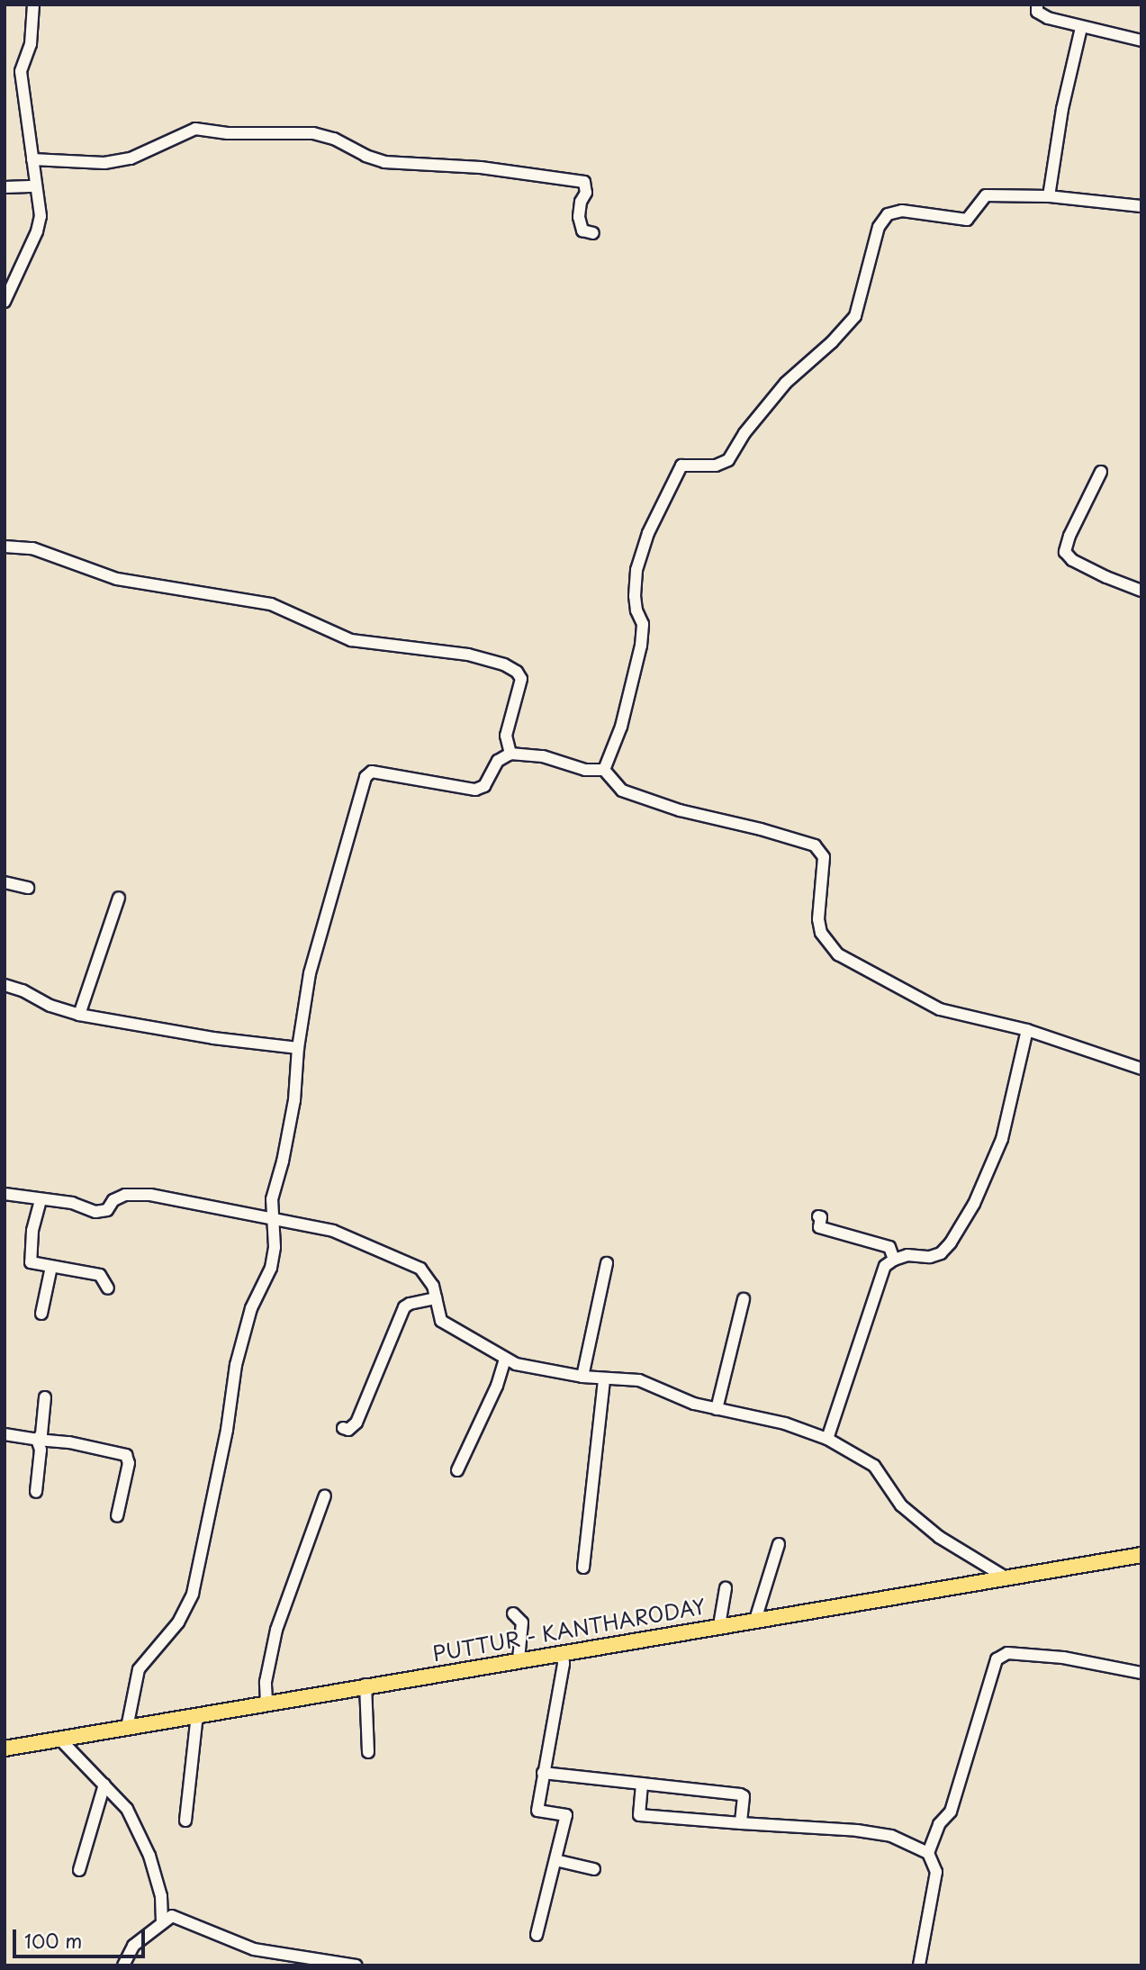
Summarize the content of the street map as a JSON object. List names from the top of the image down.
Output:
{
  "streets": {
    "main road": ["PUTTUR - KANTHARODAY"]
  },
  "scale_bar": "100 m"
}
